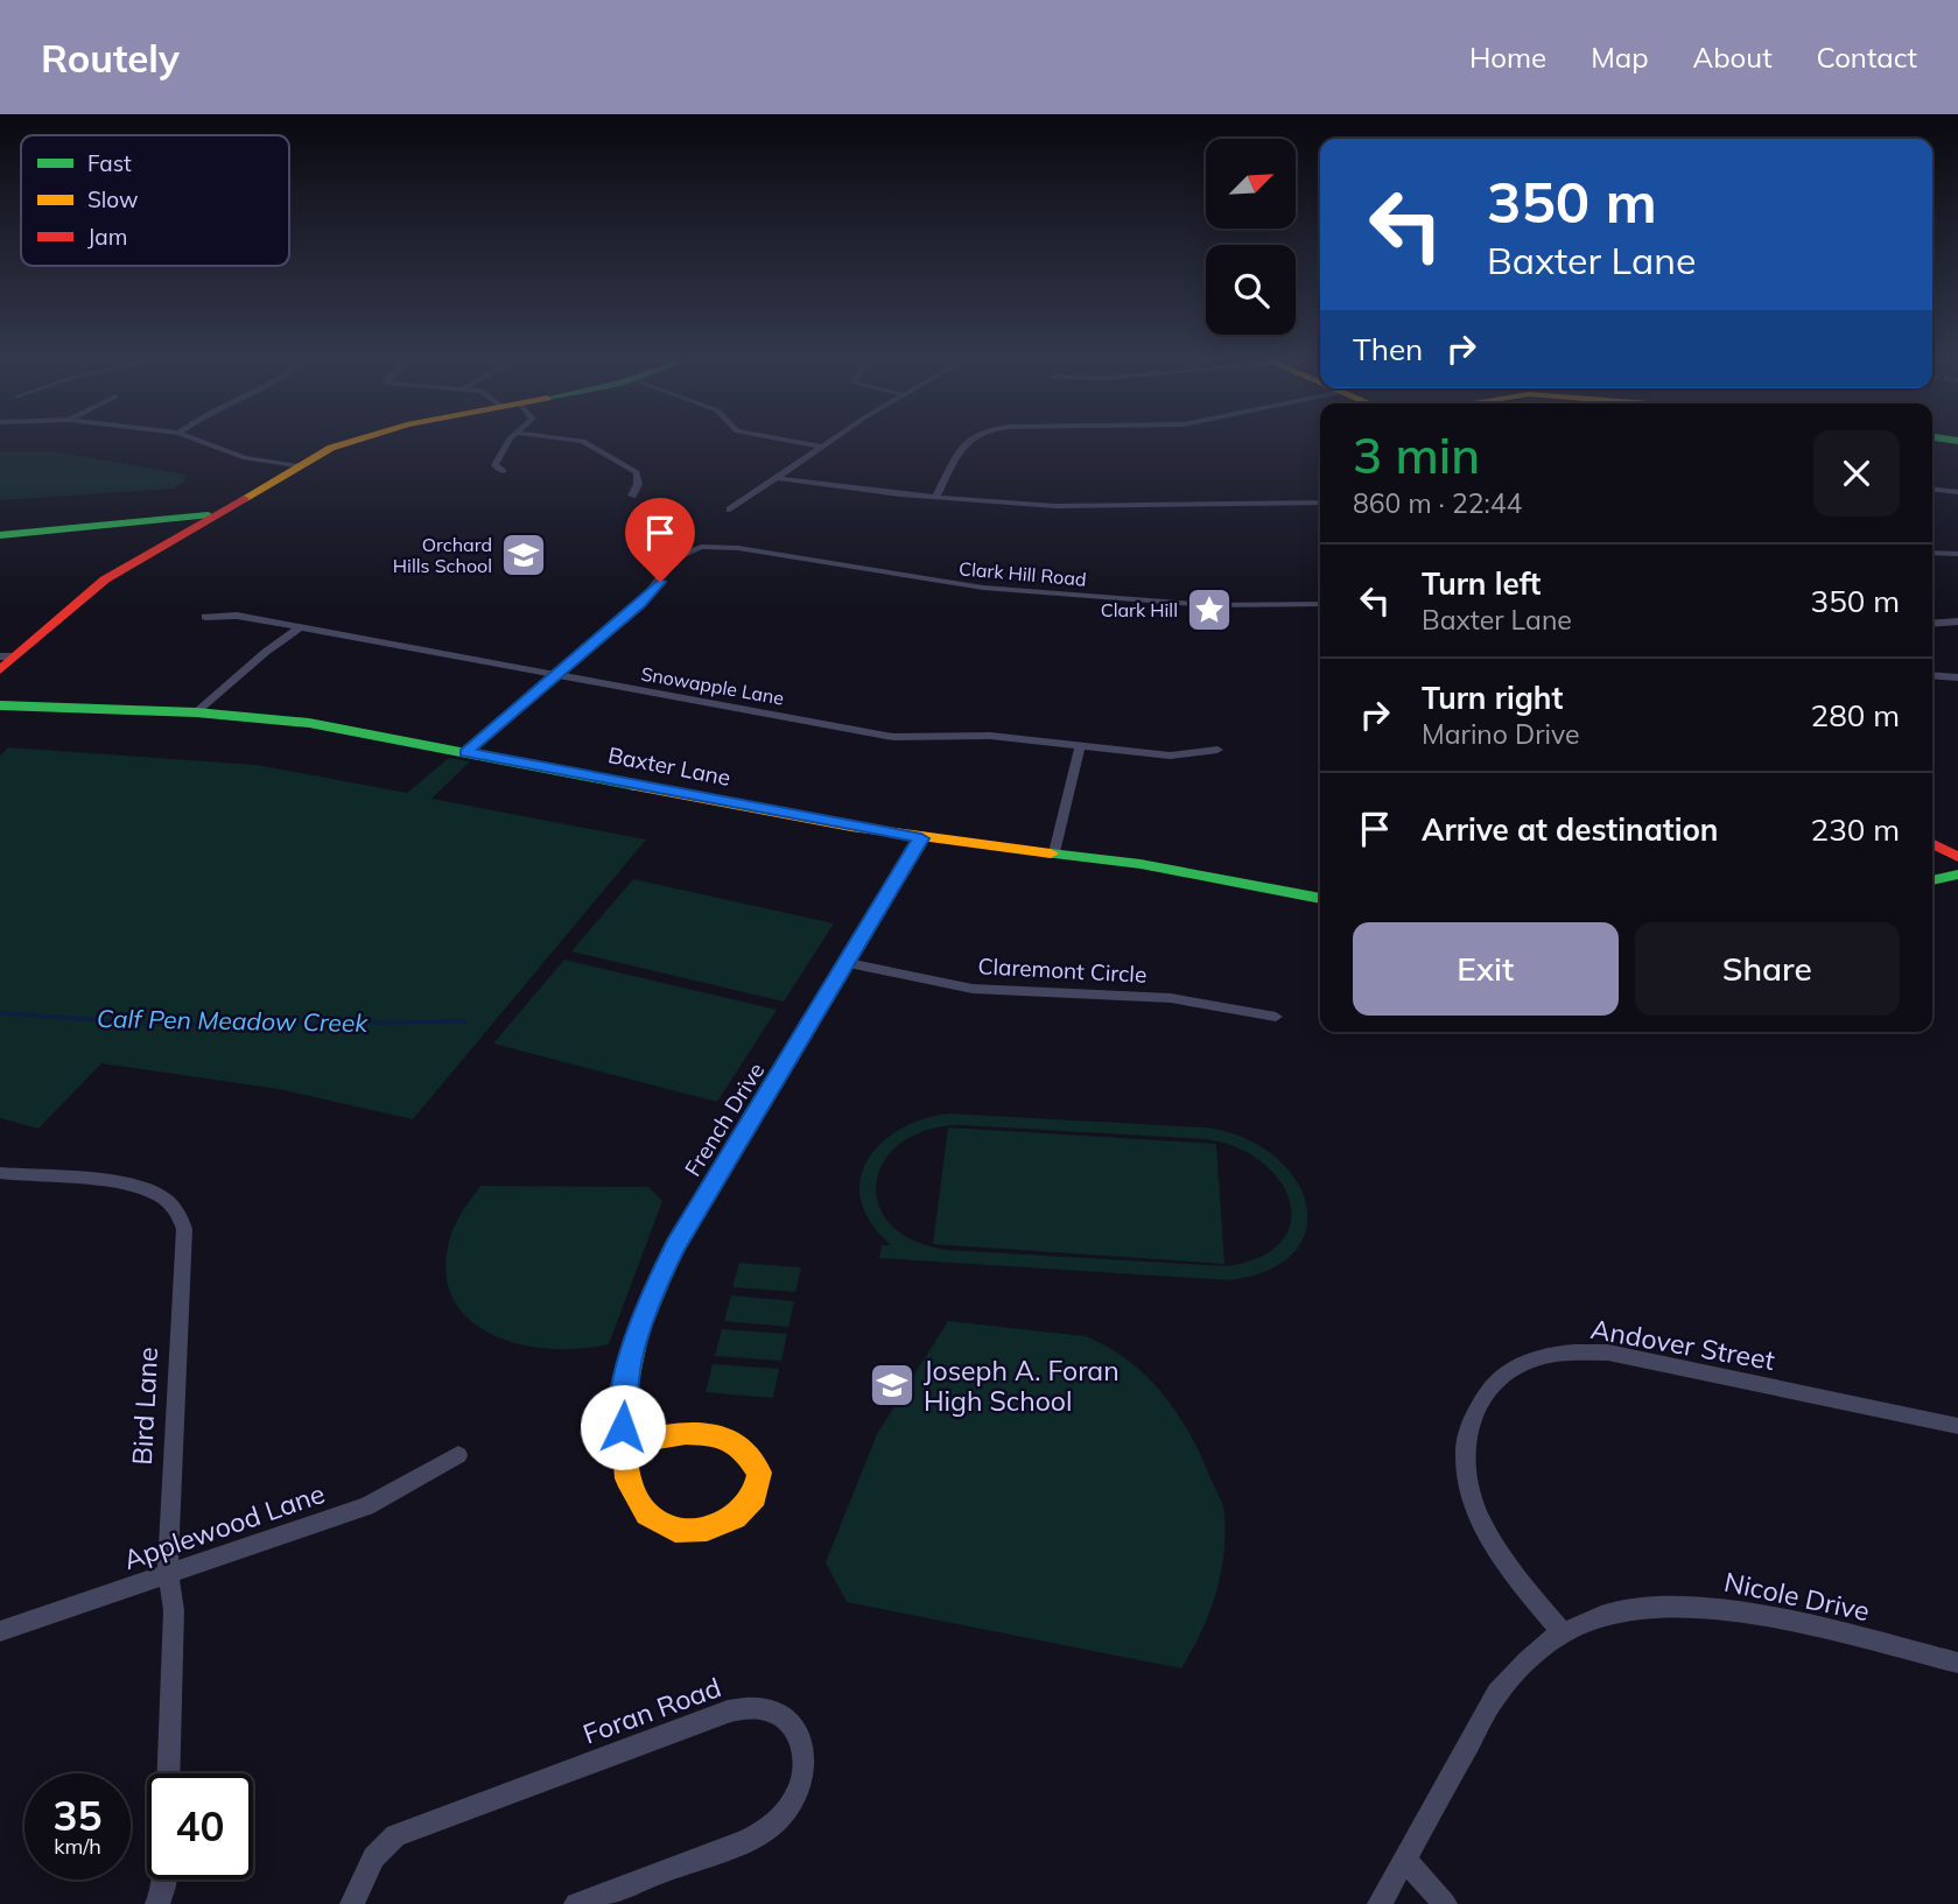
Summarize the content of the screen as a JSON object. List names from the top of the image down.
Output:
{
  "streets": {
    "street": [
      "Clark Hill Road",
      "Snowapple Lane",
      "Baxter Lane",
      "Claremont Circle",
      "French Drive",
      "Andover Street",
      "Bird Lane",
      "Applewood Lane",
      "Nicole Drive",
      "Foran Road"
    ]
  },
  "crossings": [
    ["Clark Hill Road", "Snowapple Lane"],
    ["Baxter Lane", "French Drive"],
    ["Claremont Circle", "French Drive"],
    ["Andover Street", "Nicole Drive"],
    ["Bird Lane", "Applewood Lane"]
  ],
  "water": ["Calf Pen Meadow Creek"],
  "places": {
    "school or university": ["Orchard Hills School", "Joseph A. Foran High School"],
    "place": ["Clark Hill"]
  },
  "legend": ["Fast", "Slow", "Jam"],
  "north": "top right",
  "page": {
    "header": "Routely",
    "nav": [
      "Home",
      "Map",
      "About",
      "Contact"
    ],
    "turn": ["350 m", "Baxter Lane"],
    "then": "Then",
    "heading": ["3 min", "860 m · 22:44"],
    "list": [
      {
        "name": "Turn left",
        "note": "Baxter Lane",
        "value": "350 m"
      },
      {
        "name": "Turn right",
        "note": "Marino Drive",
        "value": "280 m"
      },
      {
        "name": "Arrive at destination",
        "value": "230 m"
      }
    ],
    "buttons": ["Exit", "Share"],
    "speed": "35 km/h",
    "limit": "40"
  }
}
